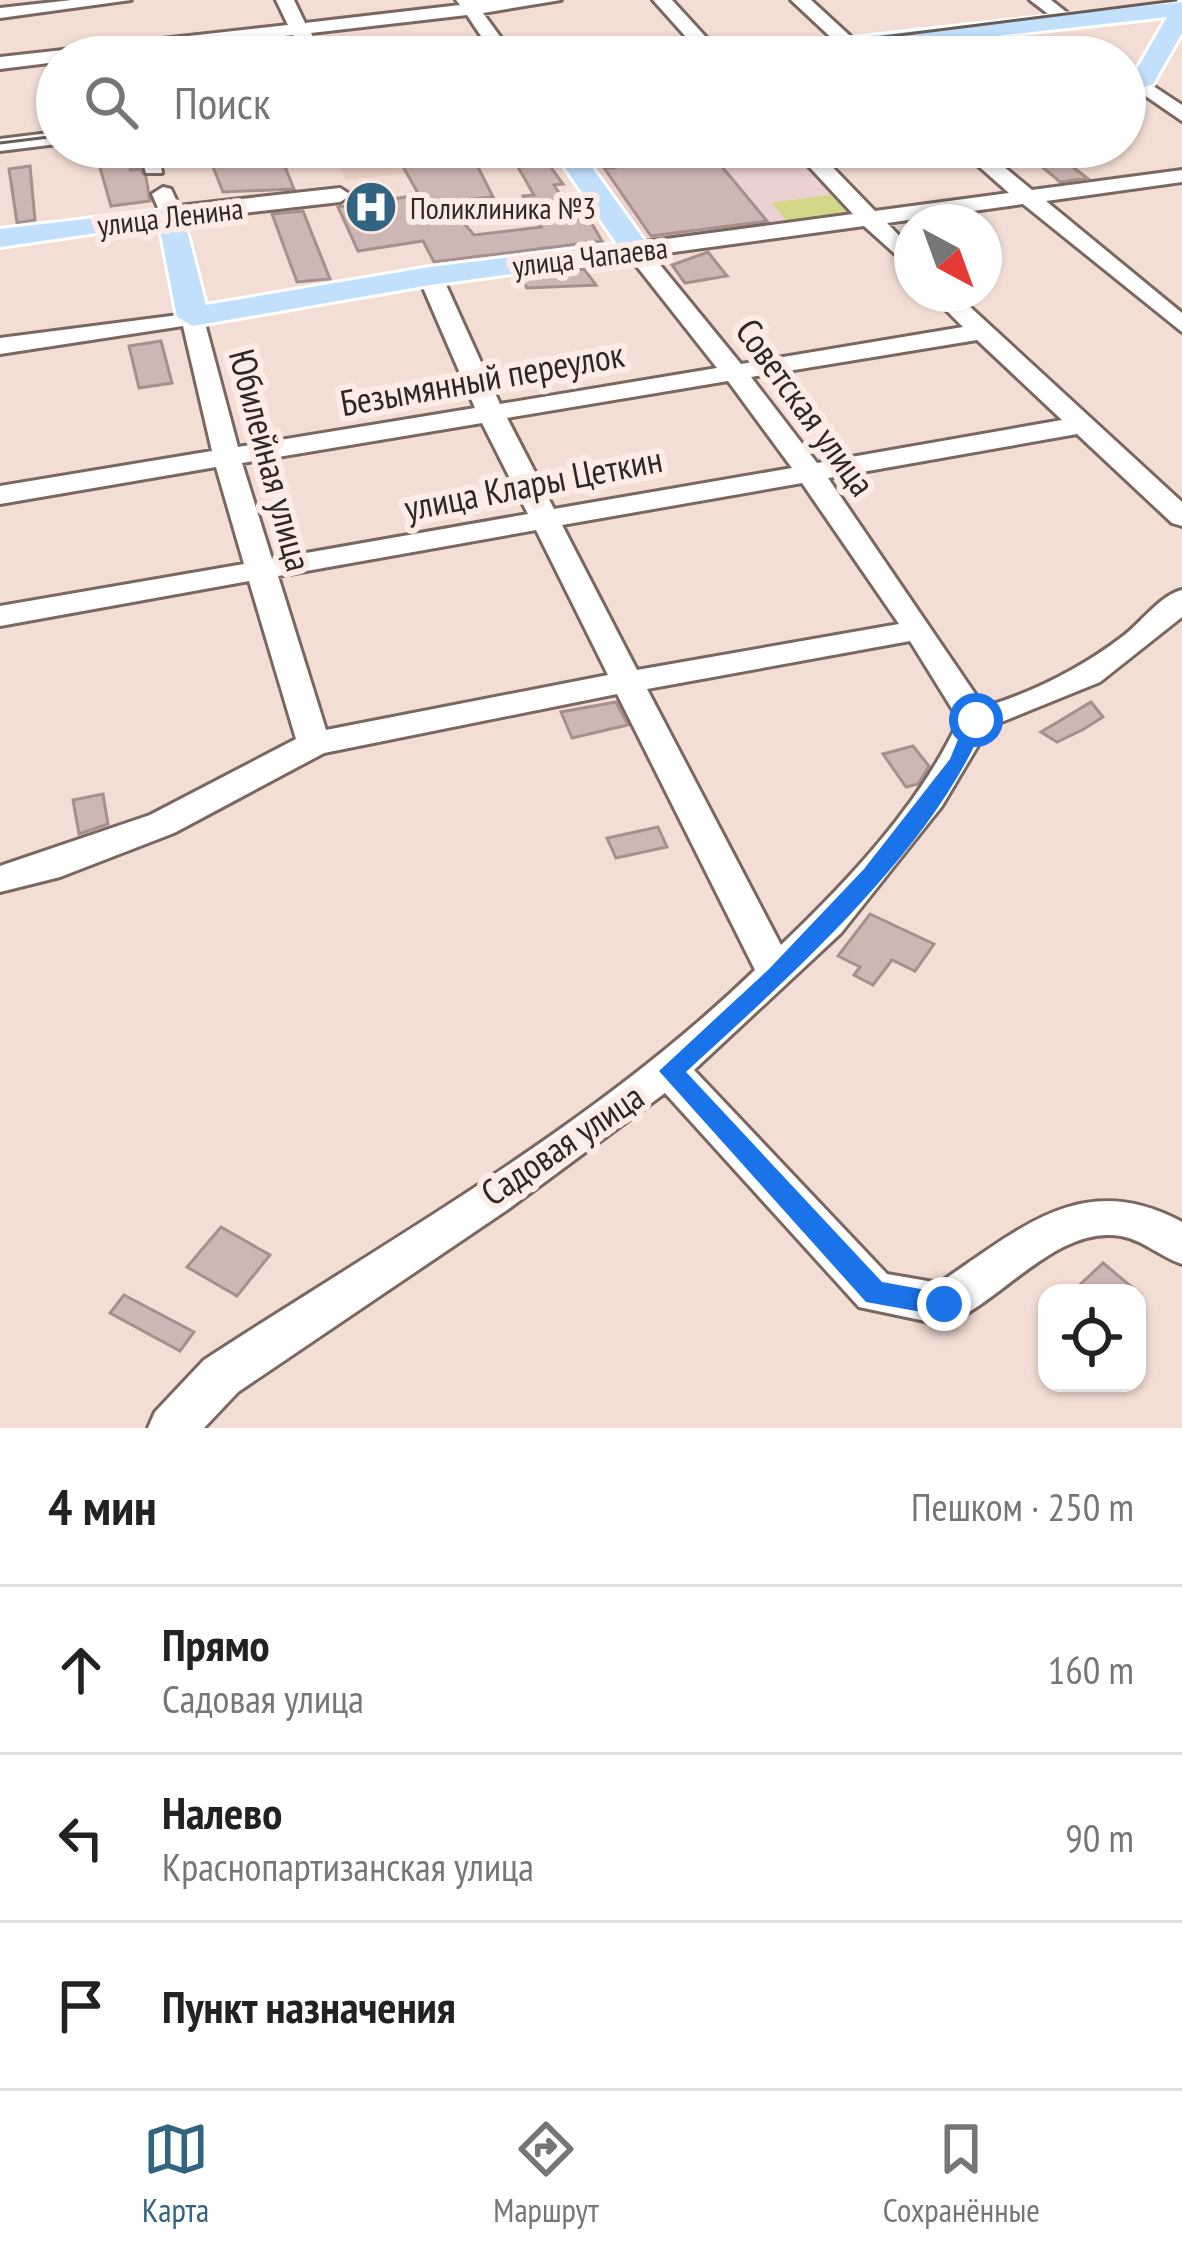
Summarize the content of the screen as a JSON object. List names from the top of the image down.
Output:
{
  "streets": {
    "main road": [
      "улица Ленина",
      "улица Чапаева",
      "Советская улица",
      "Юбилейная улица"
    ],
    "street": ["Безымянный переулок", "улица Клары Цеткин", "Садовая улица"]
  },
  "crossings": [
    ["улица Ленина", "Юбилейная улица"],
    ["улица Чапаева", "Советская улица"],
    ["улица Чапаева", "Юбилейная улица"],
    ["Безымянный переулок", "Советская улица"],
    ["Безымянный переулок", "Юбилейная улица"],
    ["Советская улица", "улица Клары Цеткин"],
    ["Советская улица", "Садовая улица"],
    ["Юбилейная улица", "улица Клары Цеткин"]
  ],
  "places": {
    "hospital": ["Поликлиника №3"]
  },
  "north": "bottom right",
  "page": {
    "search": "Поиск",
    "heading": ["4 мин", "Пешком · 250 m"],
    "list": [
      ["Прямо", "Садовая улица", "160 m"],
      ["Налево", "Краснопартизанская улица", "90 m"],
      "Пункт назначения"
    ],
    "nav": ["Карта", "Маршрут", "Сохранённые"]
  }
}
